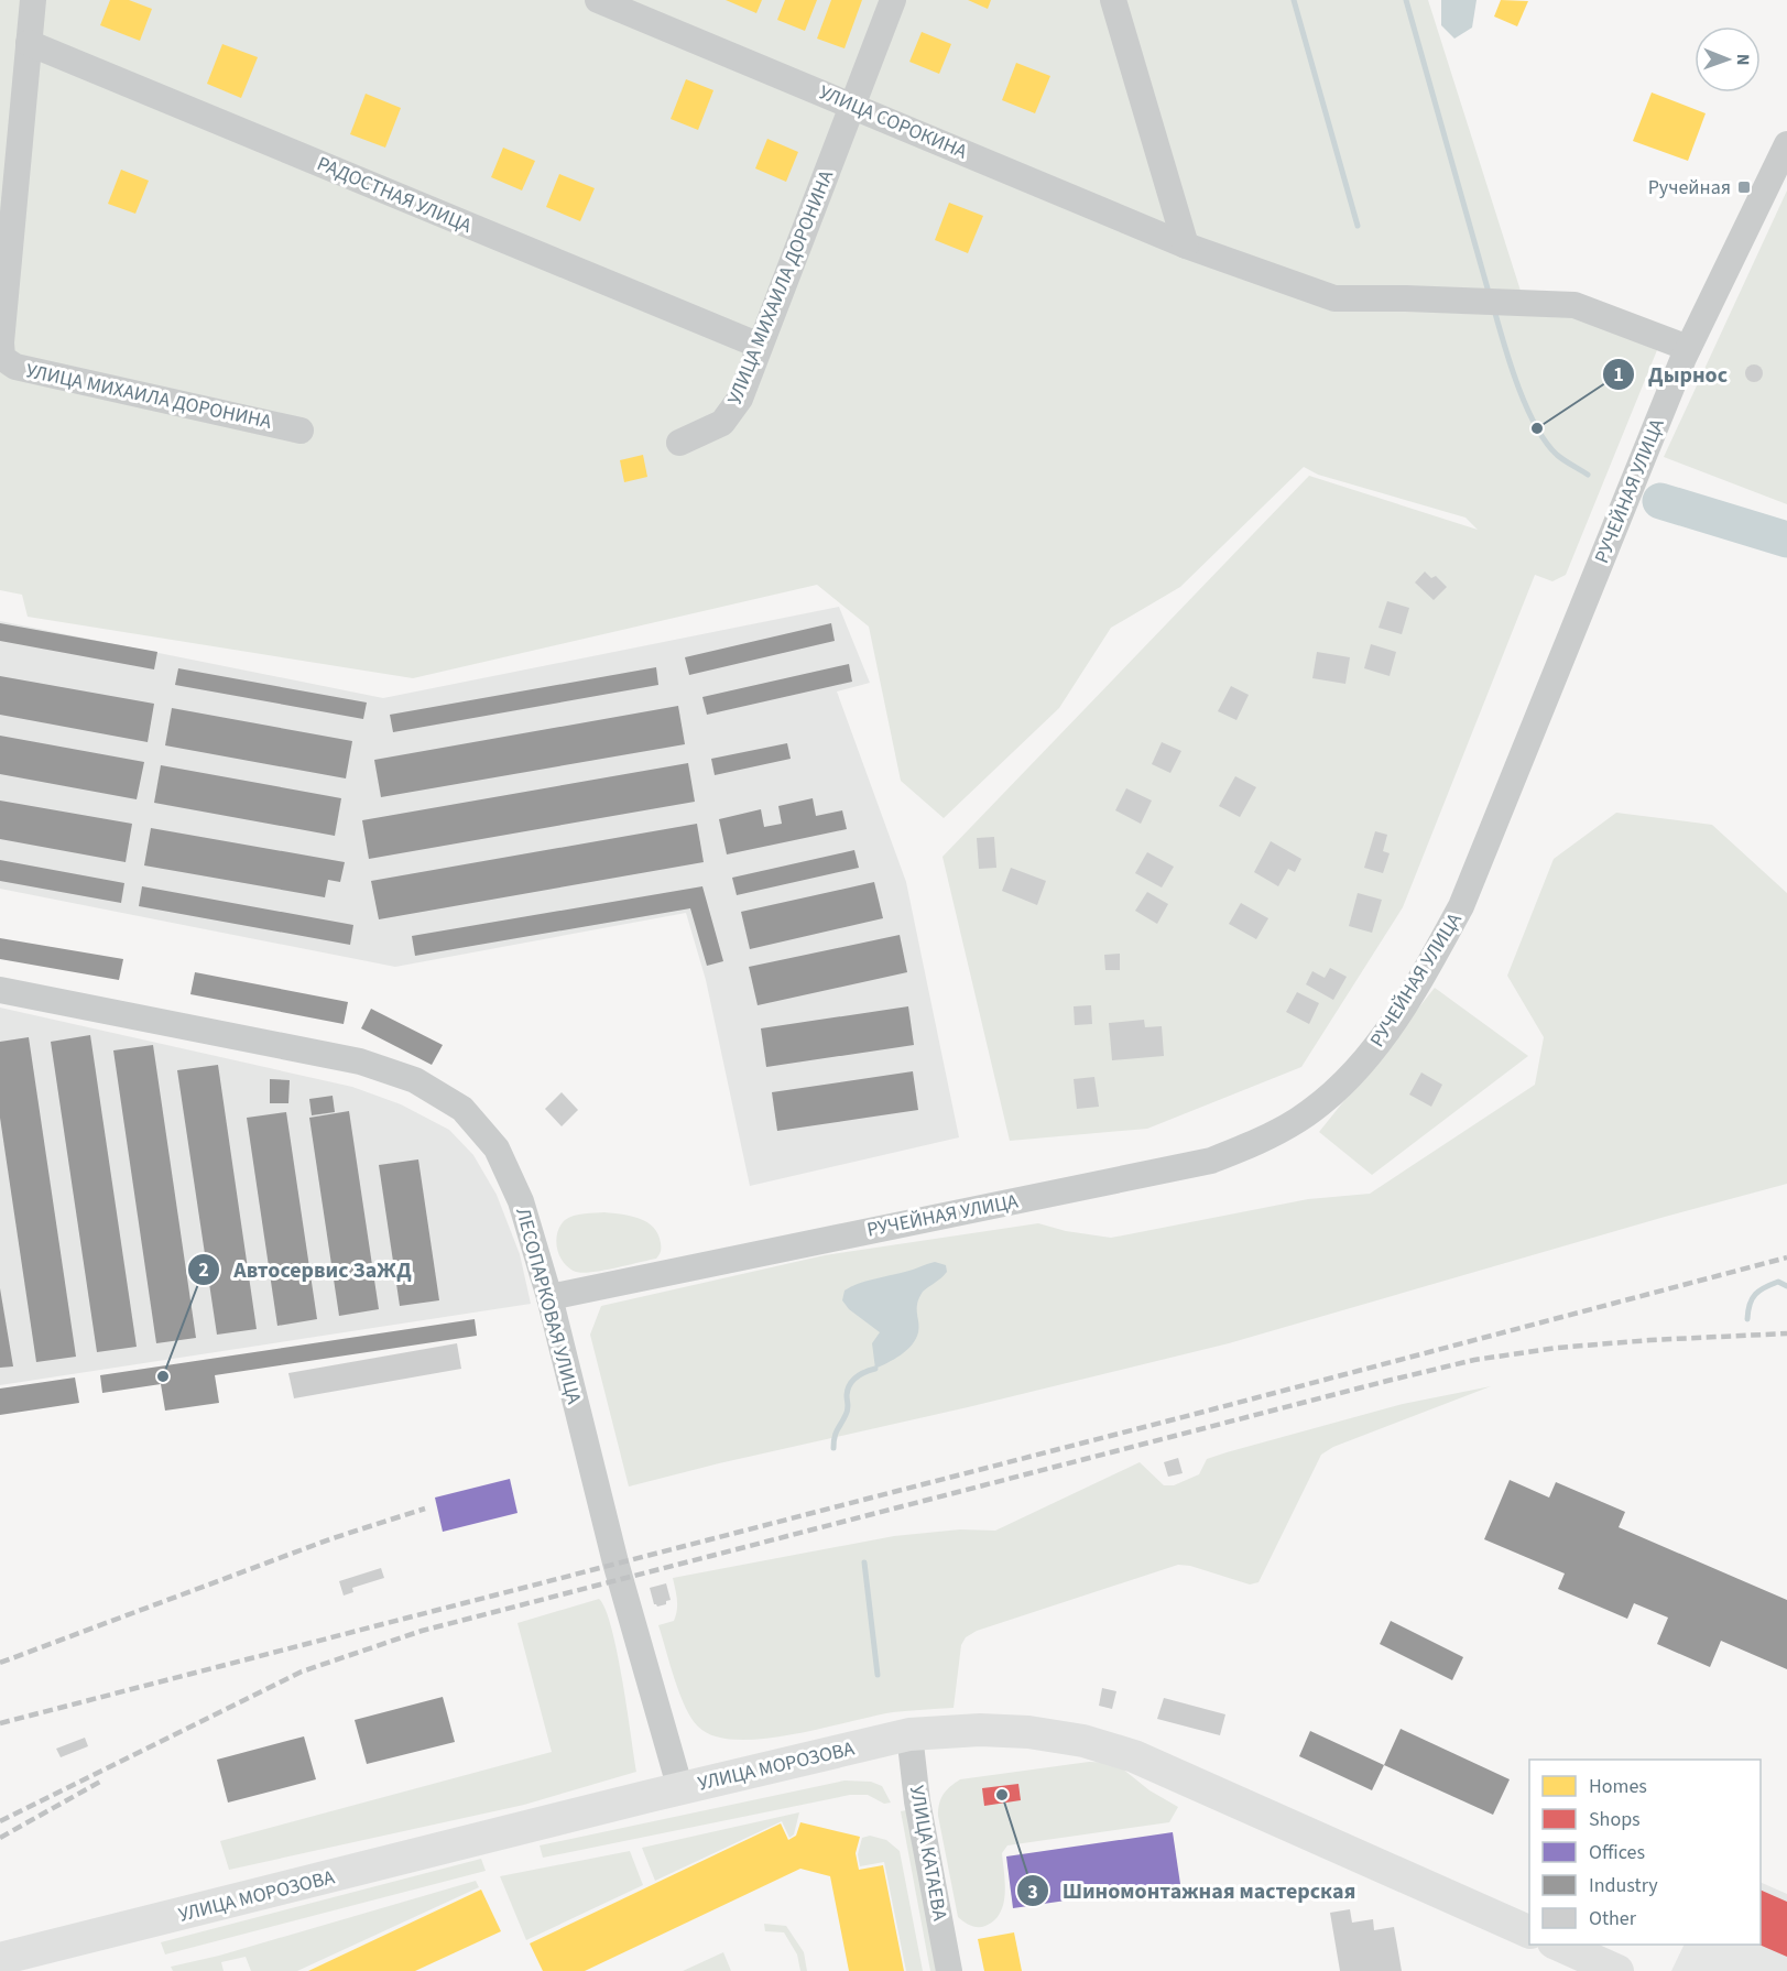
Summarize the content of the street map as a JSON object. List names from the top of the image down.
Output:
{
  "streets": {
    "main road": ["УЛИЦА МОРОЗОВА"],
    "street": [
      "УЛИЦА СОРОКИНА",
      "РАДОСТНАЯ УЛИЦА",
      "УЛИЦА МИХАИЛА ДОРОНИНА",
      "РУЧЕЙНАЯ УЛИЦА",
      "ЛЕСОПАРКОВАЯ УЛИЦА",
      "УЛИЦА КАТАЕВА"
    ]
  },
  "crossings": [
    ["УЛИЦА СОРОКИНА", "УЛИЦА МИХАИЛА ДОРОНИНА"],
    ["УЛИЦА СОРОКИНА", "РУЧЕЙНАЯ УЛИЦА"],
    ["РАДОСТНАЯ УЛИЦА", "УЛИЦА МИХАИЛА ДОРОНИНА"],
    ["РУЧЕЙНАЯ УЛИЦА", "ЛЕСОПАРКОВАЯ УЛИЦА"],
    ["ЛЕСОПАРКОВАЯ УЛИЦА", "УЛИЦА МОРОЗОВА"],
    ["УЛИЦА МОРОЗОВА", "УЛИЦА КАТАЕВА"]
  ],
  "places": {
    "transit": ["Ручейная"],
    "other": ["Дырнос", "Автосервис ЗаЖД", "Шиномонтажная мастерская"]
  },
  "legend": [
    "Homes",
    "Shops",
    "Offices",
    "Industry",
    "Other"
  ],
  "north": "right"
}
